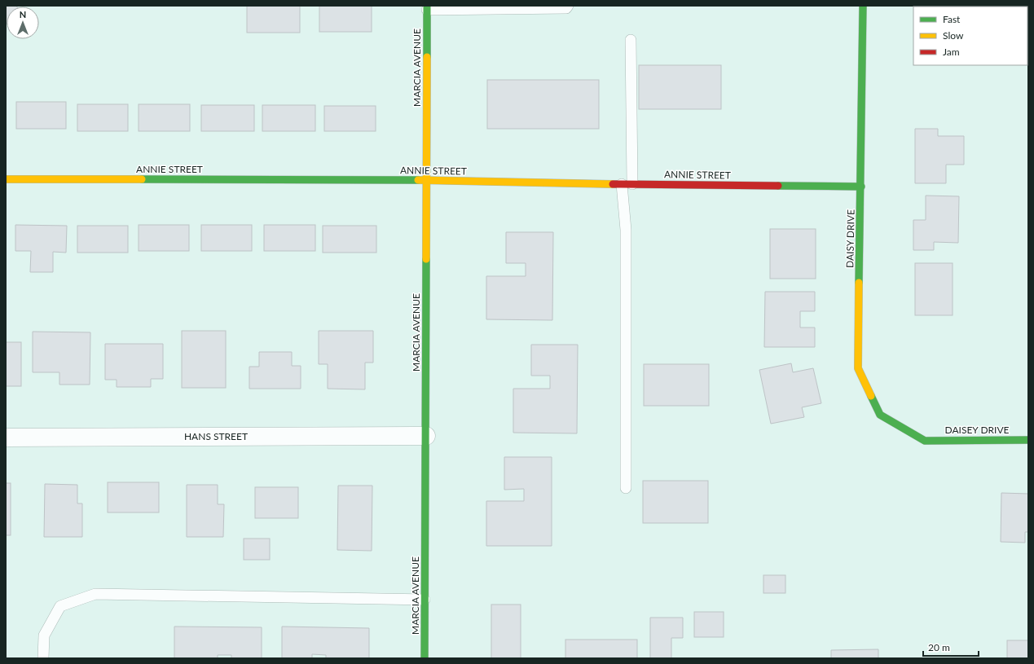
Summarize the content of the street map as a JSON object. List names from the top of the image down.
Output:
{
  "streets": {
    "street": [
      "MARCIA AVENUE",
      "ANNIE STREET",
      "DAISY DRIVE",
      "DAISEY DRIVE",
      "HANS STREET"
    ]
  },
  "crossings": [
    ["MARCIA AVENUE", "ANNIE STREET"],
    ["MARCIA AVENUE", "HANS STREET"],
    ["ANNIE STREET", "DAISY DRIVE"],
    ["DAISY DRIVE", "DAISEY DRIVE"]
  ],
  "legend": ["Fast", "Slow", "Jam"],
  "scale_bar": "20 m",
  "north": "top"
}
